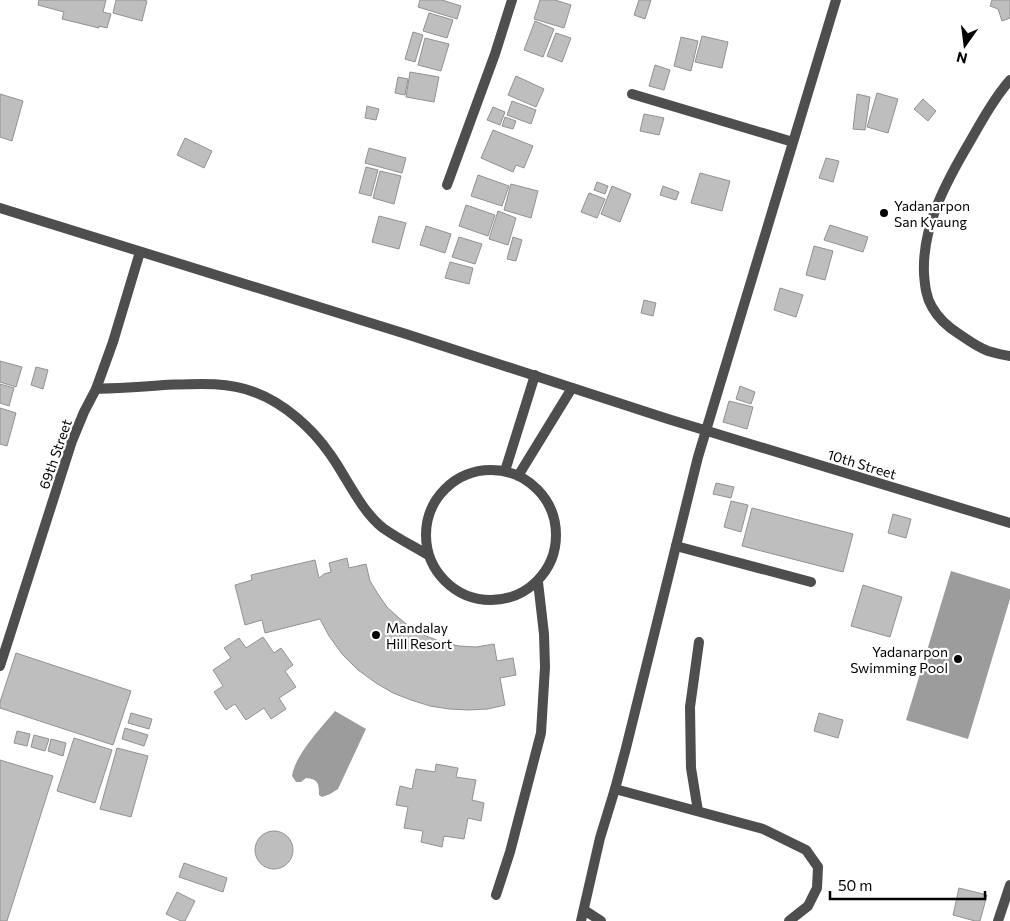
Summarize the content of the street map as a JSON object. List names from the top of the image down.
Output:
{
  "streets": {
    "street": ["69th Street", "10th Street"]
  },
  "crossings": [
    ["69th Street", "10th Street"]
  ],
  "places": ["Yadanarpon San Kyaung", "Mandalay Hill Resort", "Yadanarpon Swimming Pool"],
  "scale_bar": "50 m",
  "north": "bottom"
}
